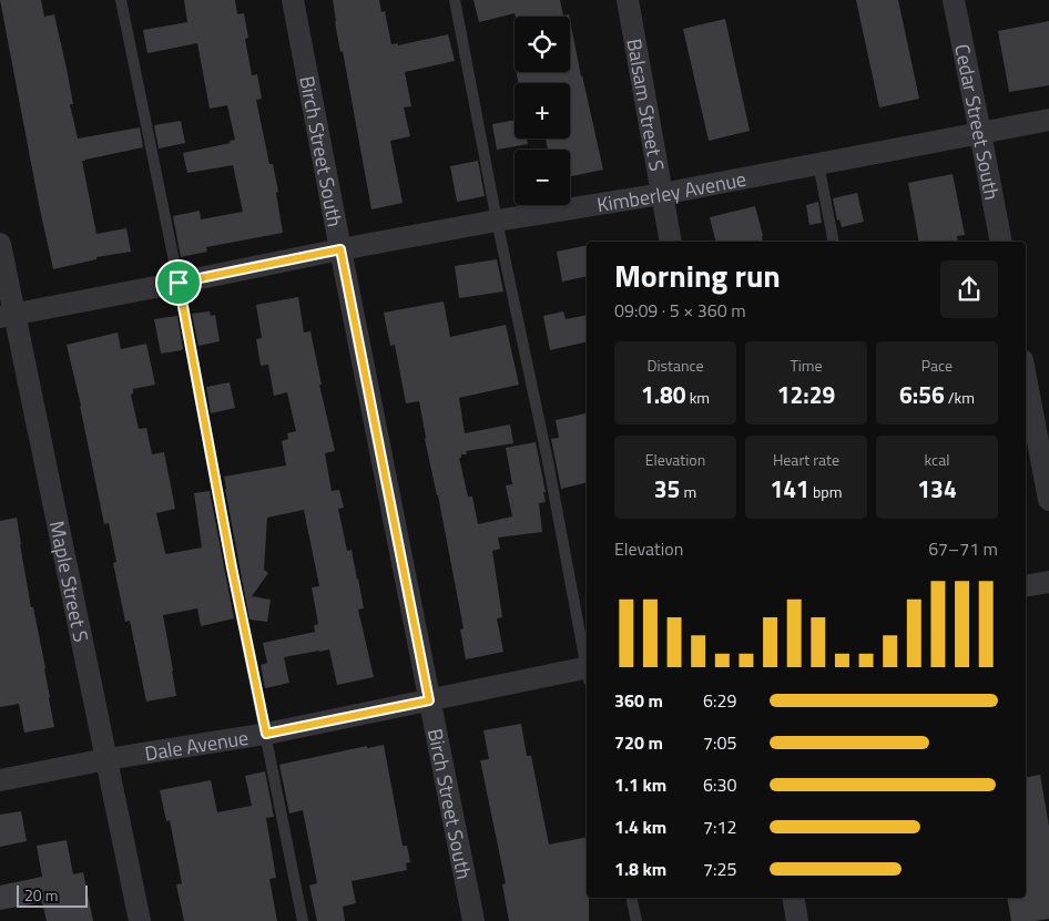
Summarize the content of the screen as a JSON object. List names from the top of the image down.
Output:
{
  "streets": {
    "street": [
      "Balsam Street S",
      "Cedar Street South",
      "Birch Street South",
      "Kimberley Avenue",
      "Maple Street S",
      "Dale Avenue"
    ]
  },
  "crossings": [
    ["Balsam Street S", "Kimberley Avenue"],
    ["Cedar Street South", "Kimberley Avenue"],
    ["Birch Street South", "Kimberley Avenue"],
    ["Birch Street South", "Dale Avenue"],
    ["Kimberley Avenue", "Maple Street S"],
    ["Maple Street S", "Dale Avenue"]
  ],
  "scale_bar": "20 m",
  "page": {
    "map_buttons": ["+", "−"],
    "heading": ["Morning run", "09:09 · 5 × 360 m"],
    "stats": [
      ["Distance", "1.80 km"],
      ["Time", "12:29"],
      ["Pace", "6:56 /km"],
      ["Elevation", "35 m"],
      ["Heart rate", "141 bpm"],
      ["kcal", "134"]
    ],
    "chart": ["Elevation", "67–71 m"],
    "list": [
      {
        "name": "360 m",
        "note": "6:29"
      },
      {
        "name": "720 m",
        "note": "7:05"
      },
      {
        "name": "1.1 km",
        "note": "6:30"
      },
      {
        "name": "1.4 km",
        "note": "7:12"
      },
      {
        "name": "1.8 km",
        "note": "7:25"
      }
    ],
    "scale": "20 m"
  }
}
